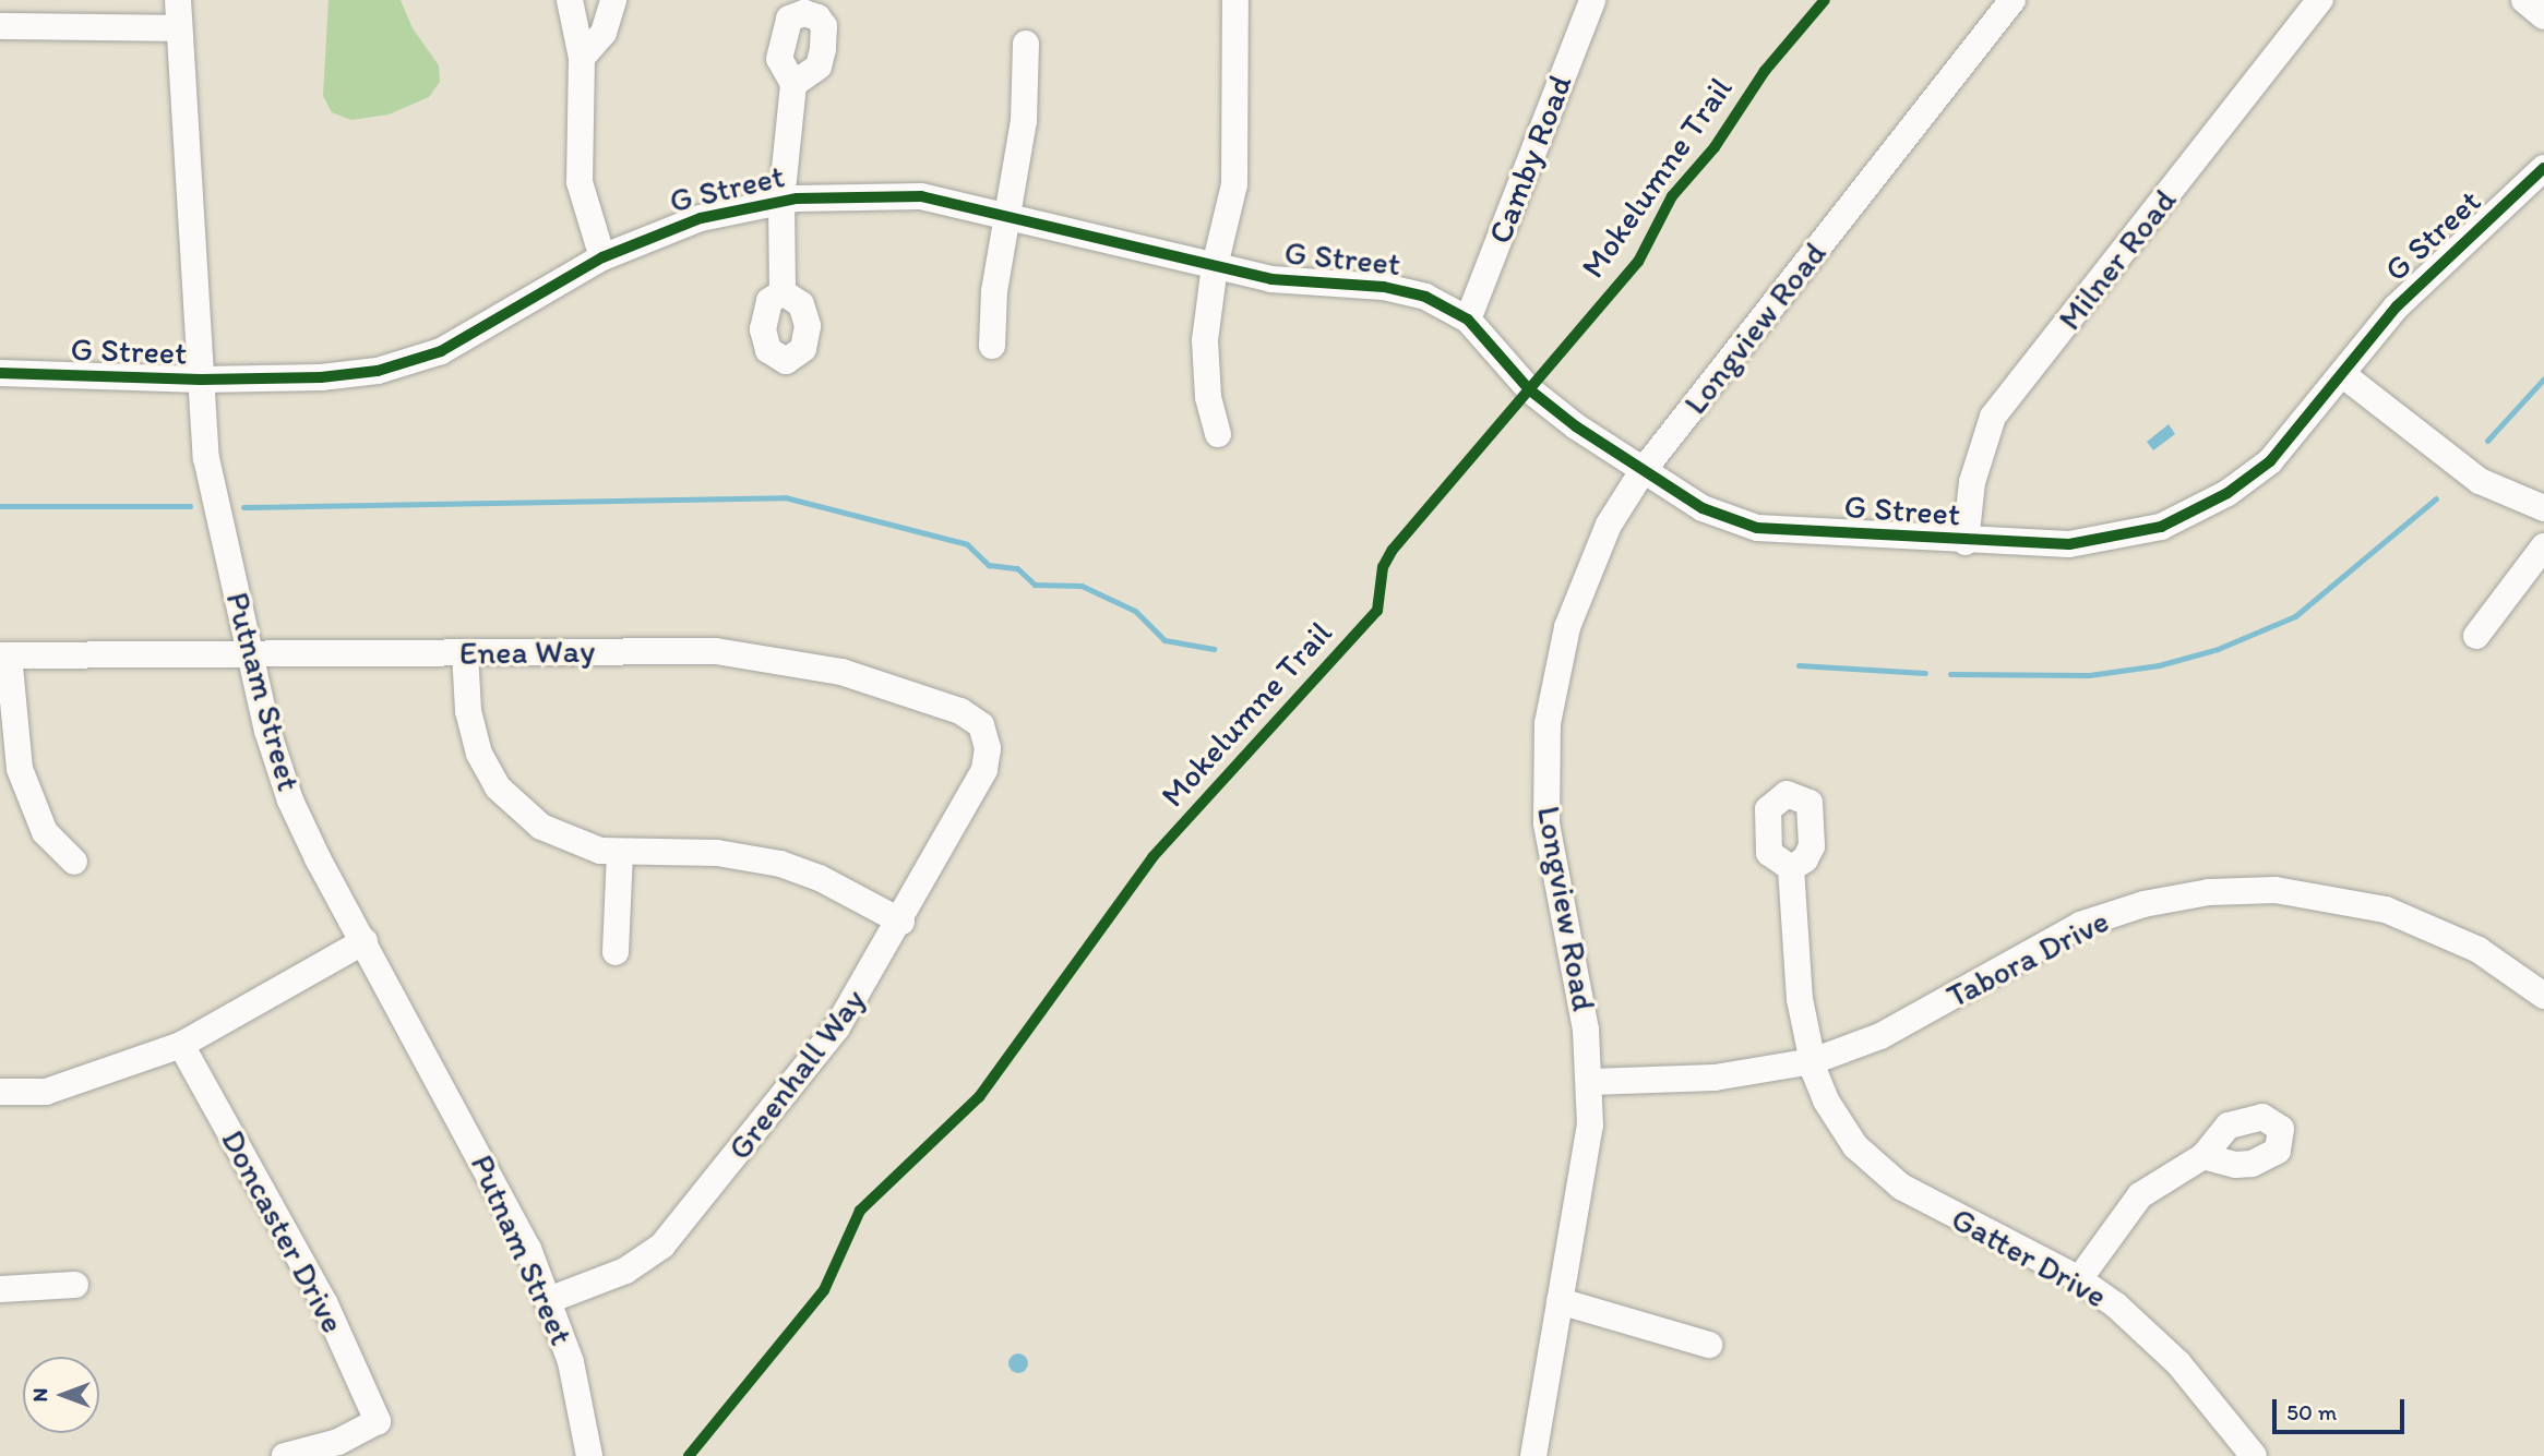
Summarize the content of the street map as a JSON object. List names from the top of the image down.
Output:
{
  "streets": {
    "street": [
      "Camby Road",
      "G Street",
      "Milner Road",
      "Longview Road",
      "Enea Way",
      "Putnam Street",
      "Tabora Drive",
      "Greenhall Way",
      "Doncaster Drive",
      "Gatter Drive"
    ],
    "cycle path": ["Mokelumne Trail"]
  },
  "crossings": [
    ["Camby Road", "G Street"],
    ["G Street", "Milner Road"],
    ["G Street", "Longview Road"],
    ["G Street", "Putnam Street"],
    ["Longview Road", "Tabora Drive"],
    ["Enea Way", "Putnam Street"],
    ["Enea Way", "Greenhall Way"],
    ["Putnam Street", "Greenhall Way"],
    ["Tabora Drive", "Gatter Drive"]
  ],
  "scale_bar": "50 m",
  "north": "left"
}
